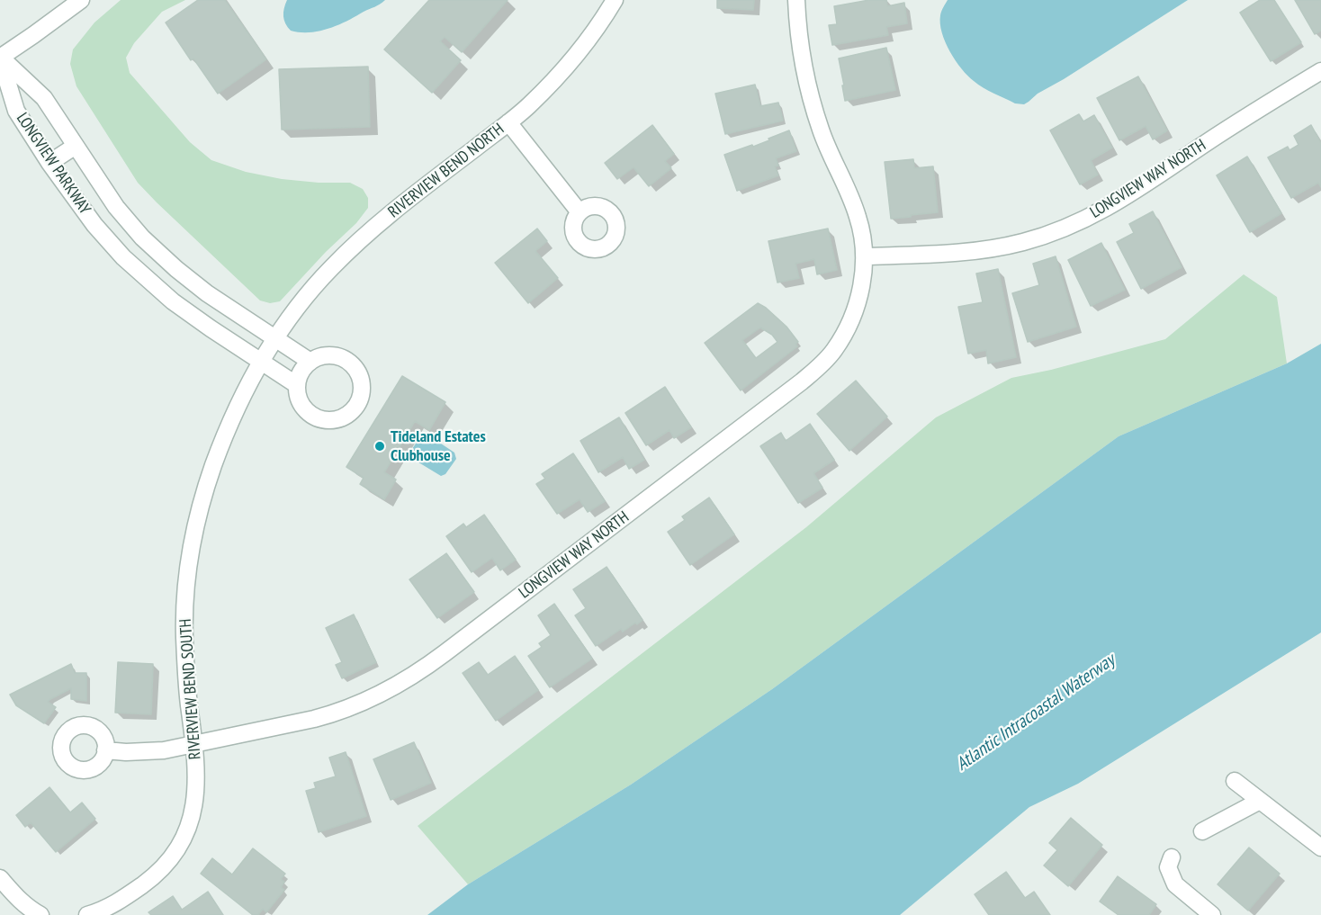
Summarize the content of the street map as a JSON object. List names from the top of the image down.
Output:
{
  "streets": {
    "street": [
      "LONGVIEW PARKWAY",
      "RIVERVIEW BEND NORTH",
      "LONGVIEW WAY NORTH",
      "RIVERVIEW BEND SOUTH"
    ]
  },
  "crossings": [
    ["LONGVIEW PARKWAY", "RIVERVIEW BEND NORTH"],
    ["LONGVIEW PARKWAY", "RIVERVIEW BEND SOUTH"],
    ["RIVERVIEW BEND NORTH", "RIVERVIEW BEND SOUTH"],
    ["LONGVIEW WAY NORTH", "RIVERVIEW BEND SOUTH"]
  ],
  "water": ["Atlantic Intracoastal Waterway"],
  "places": ["Tideland Estates Clubhouse"]
}
